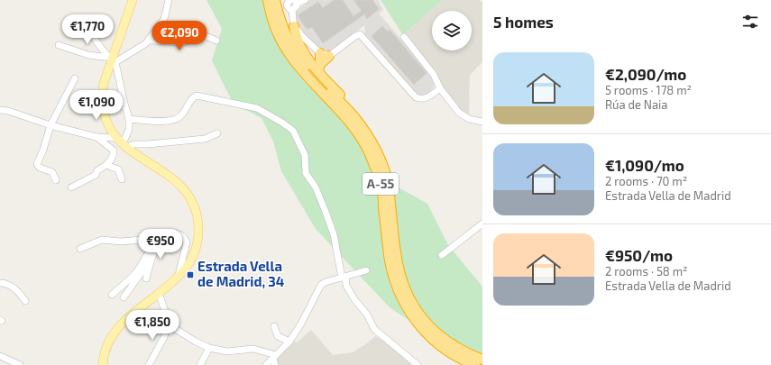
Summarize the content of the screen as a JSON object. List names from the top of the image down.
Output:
{
  "streets": {
    "highway": ["A-55"]
  },
  "places": {
    "transit": ["Estrada Vella de Madrid, 34"]
  },
  "page": {
    "heading": "5 homes",
    "price": [
      "€1,770",
      "€2,090",
      "€1,090",
      "€950",
      "€1,850"
    ],
    "list": [
      {
        "name": "€2,090/mo",
        "note": "5 rooms · 178 m² · Rúa de Naia"
      },
      {
        "name": "€1,090/mo",
        "note": "2 rooms · 70 m² · Estrada Vella de Madrid"
      },
      {
        "name": "€950/mo",
        "note": "2 rooms · 58 m² · Estrada Vella de Madrid"
      }
    ]
  }
}
